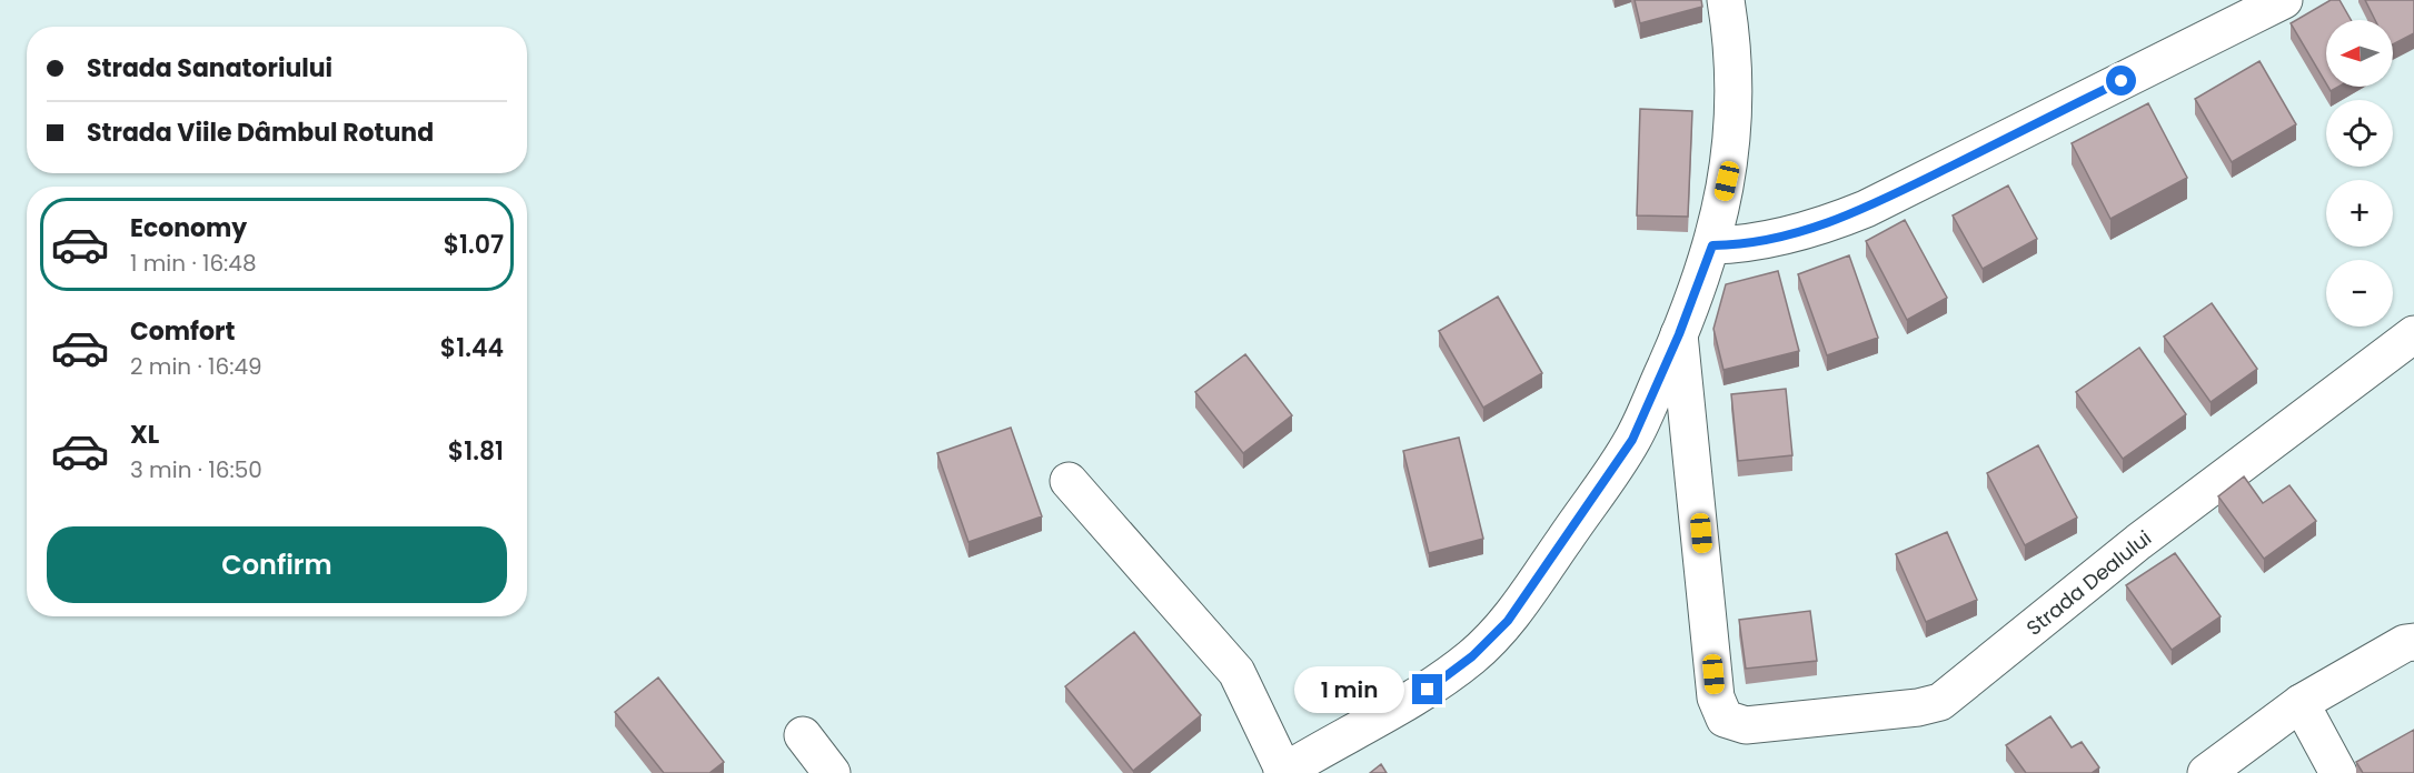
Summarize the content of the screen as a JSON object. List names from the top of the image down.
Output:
{
  "streets": {
    "street": ["Strada Dealului"]
  },
  "north": "left",
  "page": {
    "map_buttons": ["+", "−"],
    "banner": ["Strada Sanatoriului", "Strada Viile Dâmbul Rotund"],
    "list": [
      {
        "name": "Economy",
        "note": "1 min · 16:48",
        "value": "$1.07"
      },
      {
        "name": "Comfort",
        "note": "2 min · 16:49",
        "value": "$1.44"
      },
      {
        "name": "XL",
        "note": "3 min · 16:50",
        "value": "$1.81"
      }
    ],
    "buttons": "Confirm",
    "bubble": "1 min"
  }
}
